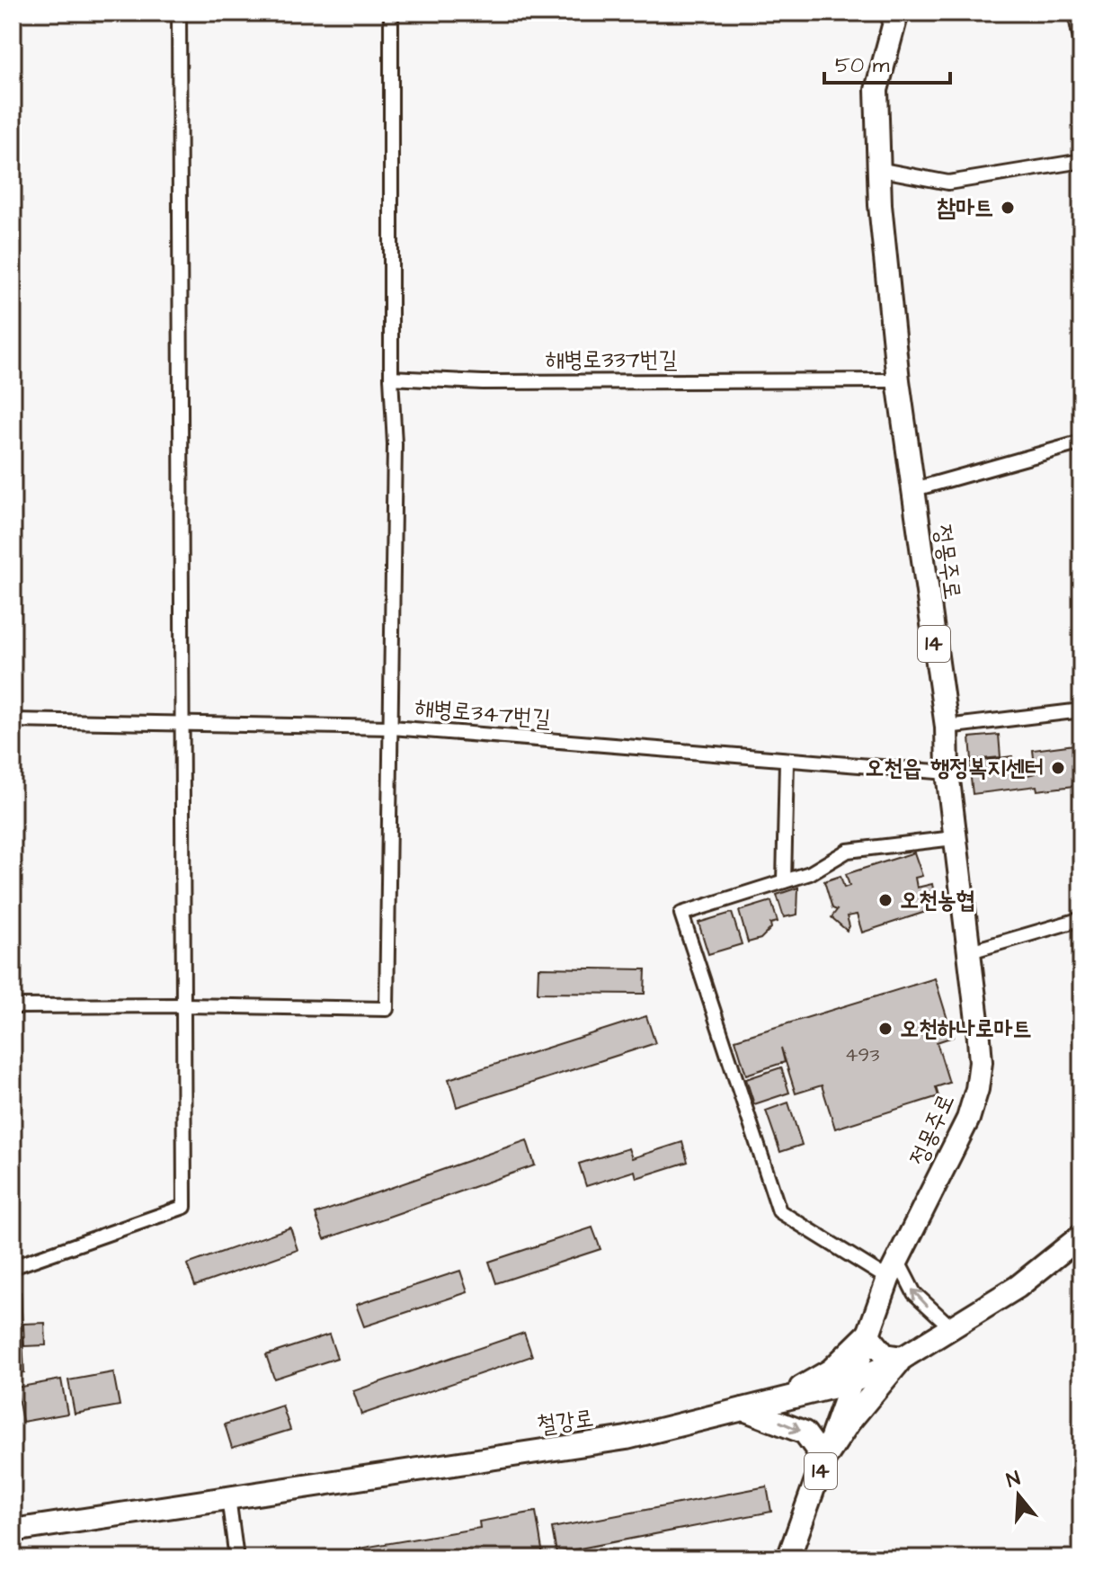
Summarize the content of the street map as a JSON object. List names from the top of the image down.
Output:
{
  "streets": {
    "main road": ["정몽주로", "14", "철강로"],
    "street": ["해병로337번길", "해병로347번길"]
  },
  "crossings": [
    ["해병로337번길", "정몽주로"],
    ["정몽주로", "해병로347번길"],
    ["정몽주로", "철강로"]
  ],
  "places": [
    "참마트",
    "오천읍 행정복지센터",
    "오천농협",
    "오천하나로마트"
  ],
  "house_numbers": ["493"],
  "scale_bar": "50 m",
  "north": "top"
}
